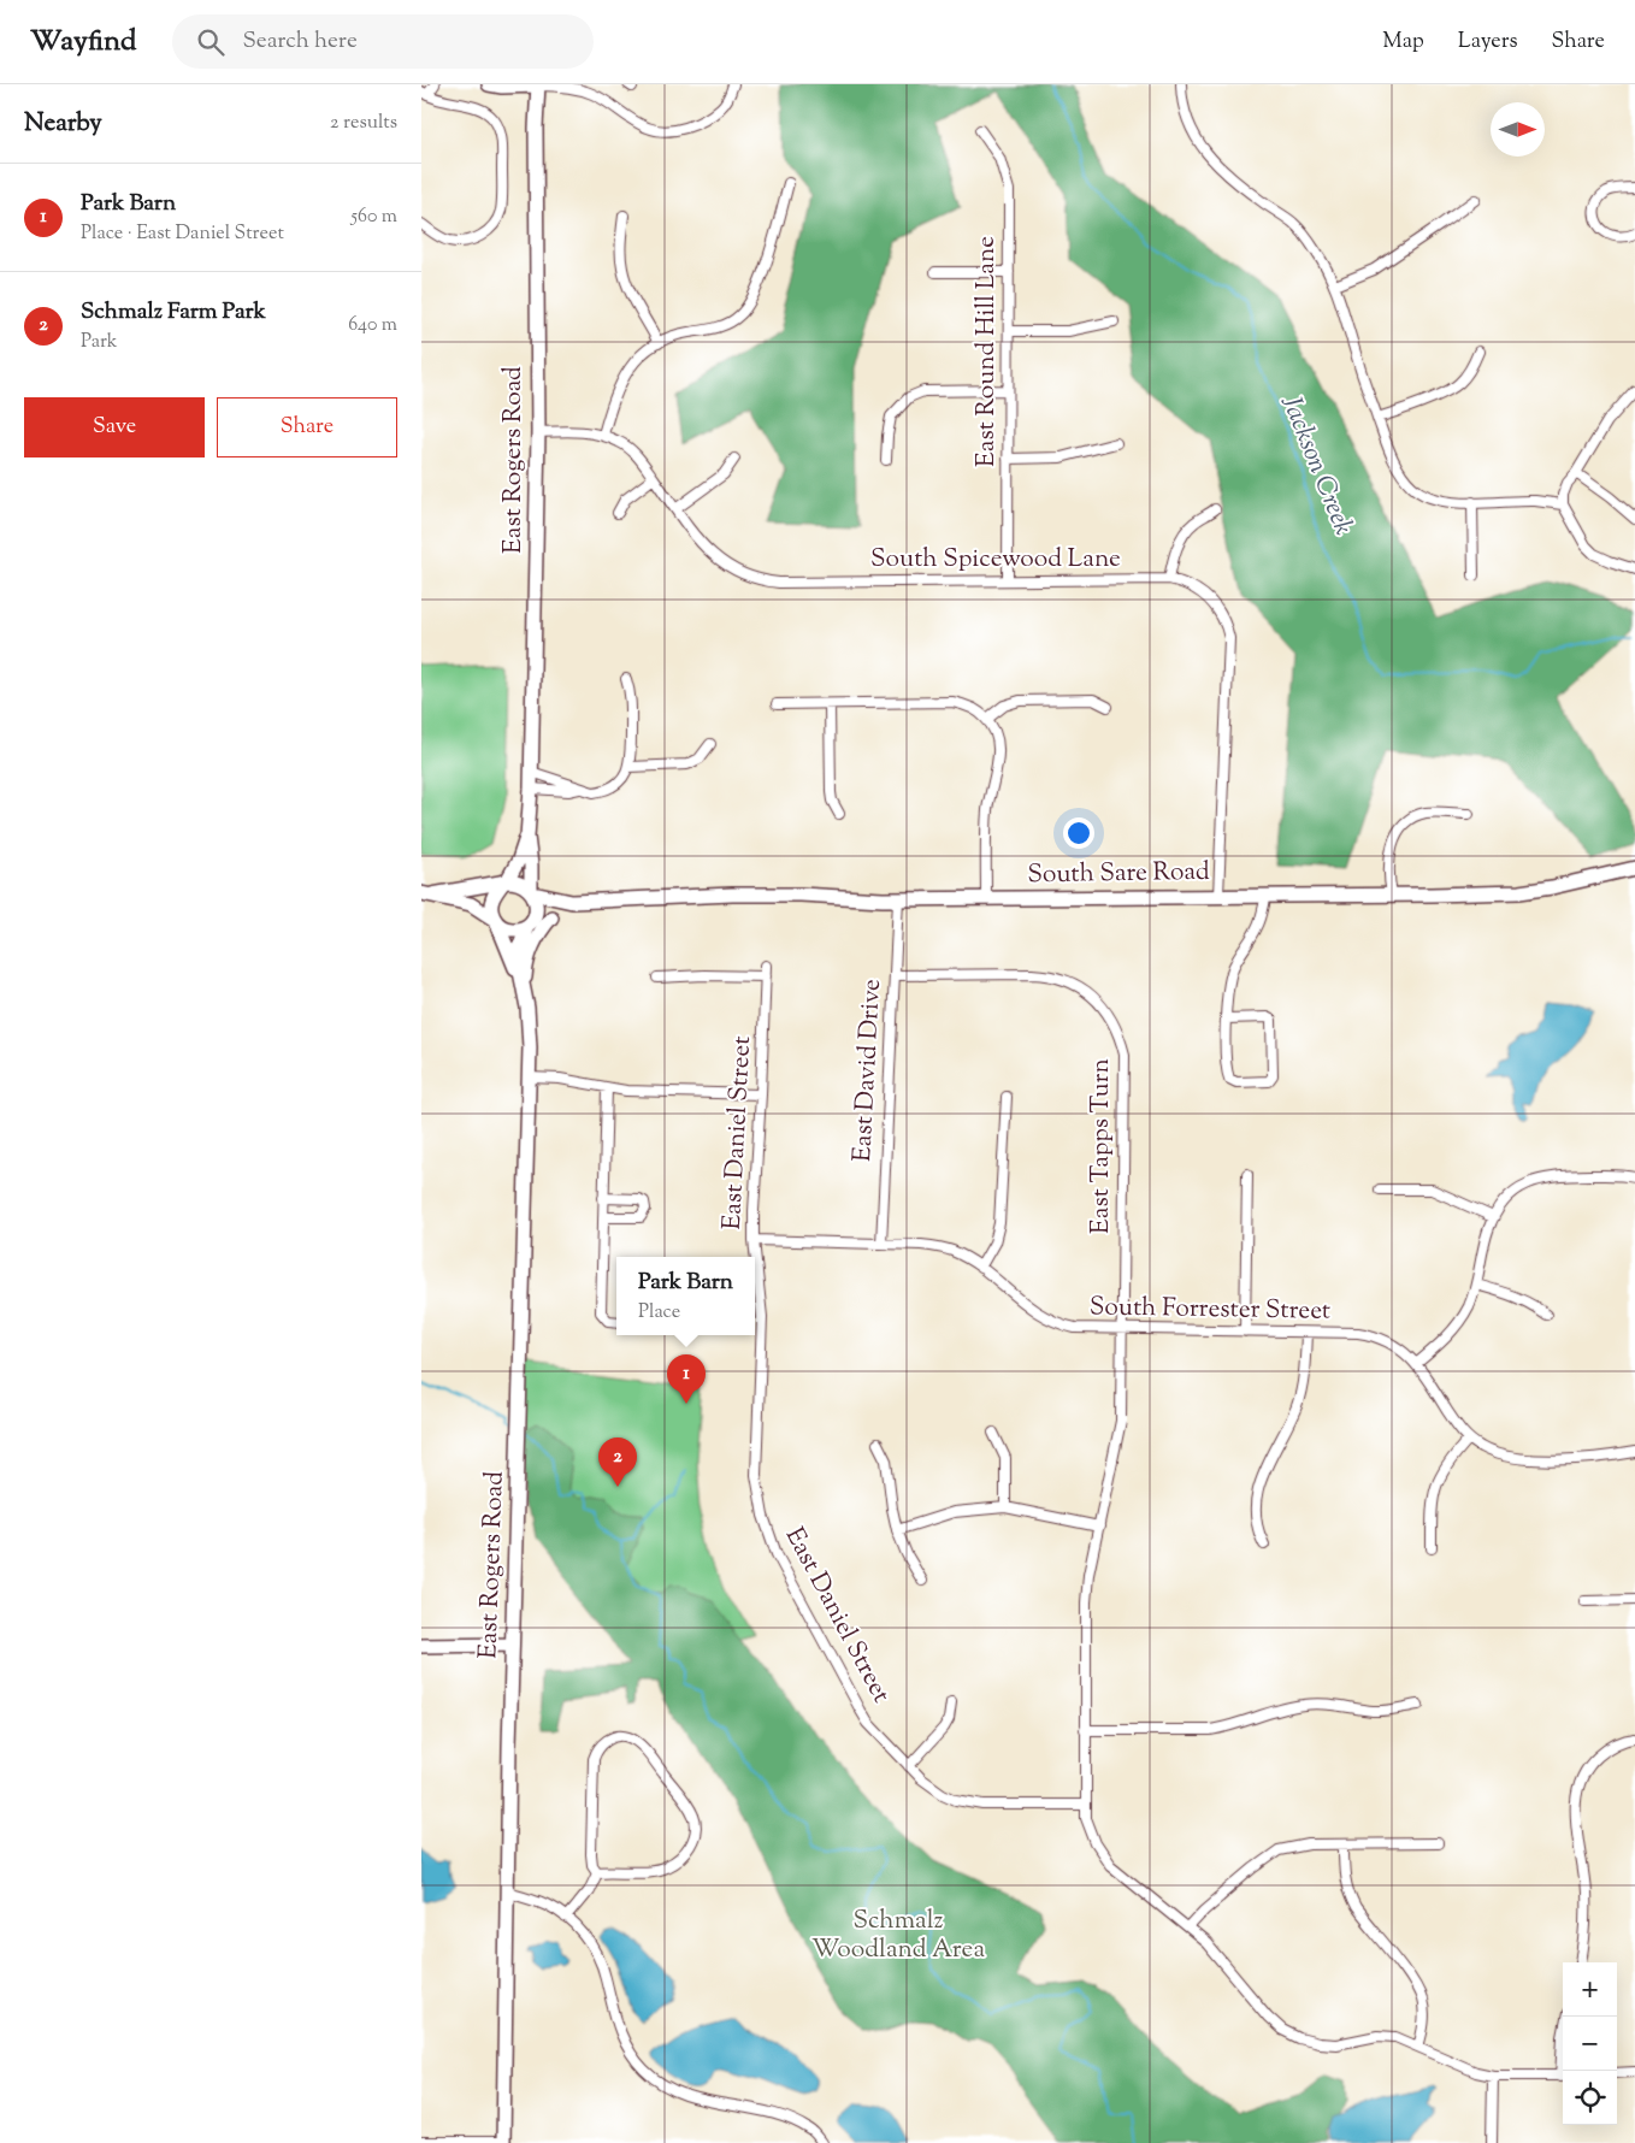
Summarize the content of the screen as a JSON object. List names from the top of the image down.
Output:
{
  "streets": {
    "main road": ["East Rogers Road", "South Sare Road"],
    "street": [
      "East Round Hill Lane",
      "South Spicewood Lane",
      "East David Drive",
      "East Daniel Street",
      "East Tapps Turn",
      "South Forrester Street"
    ]
  },
  "crossings": [
    ["East Round Hill Lane", "South Spicewood Lane"],
    ["East Rogers Road", "South Spicewood Lane"],
    ["East Rogers Road", "South Sare Road"],
    ["South Spicewood Lane", "South Sare Road"],
    ["South Sare Road", "East David Drive"],
    ["East David Drive", "East Tapps Turn"],
    ["East David Drive", "South Forrester Street"],
    ["East Daniel Street", "East Tapps Turn"],
    ["East Daniel Street", "South Forrester Street"],
    ["East Tapps Turn", "South Forrester Street"]
  ],
  "water": ["Jackson Creek"],
  "parks": ["Schmalz Woodland Area"],
  "north": "right",
  "page": {
    "header": "Wayfind",
    "search": "Search here",
    "nav": ["Map", "Layers", "Share"],
    "heading": ["Nearby", "2 results"],
    "list": [
      {
        "mark": "1",
        "name": "Park Barn",
        "note": "Place · East Daniel Street",
        "value": "560 m"
      },
      {
        "mark": "2",
        "name": "Schmalz Farm Park",
        "note": "Park",
        "value": "640 m"
      }
    ],
    "buttons": ["Save", "Share"],
    "popup": ["Park Barn", "Place"],
    "pins": ["1", "2"],
    "map_buttons": ["+", "−"]
  }
}
